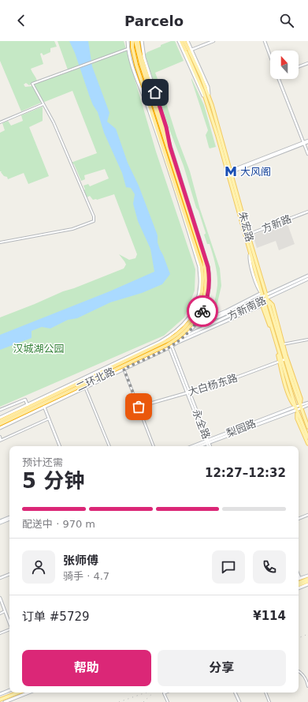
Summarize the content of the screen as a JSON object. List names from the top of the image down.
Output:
{
  "streets": {
    "highway": ["二环北路"],
    "main road": ["朱宏路", "方新南路", "梨园路"],
    "street": ["方新路", "大白杨东路", "永全路"]
  },
  "crossings": [
    ["方新路", "朱宏路"],
    ["朱宏路", "方新南路"],
    ["朱宏路", "大白杨东路"],
    ["朱宏路", "梨园路"],
    ["大白杨东路", "永全路"],
    ["永全路", "梨园路"]
  ],
  "parks": ["汉城湖公园"],
  "places": {
    "metro station": ["大风阁"]
  },
  "north": "top",
  "page": {
    "header": "Parcelo",
    "heading": ["5 分钟", "预计还需", "12:27–12:32"],
    "panel": [
      "张师傅",
      "骑手 · 4.7",
      "订单 #5729",
      "¥114"
    ],
    "bar": "配送中 · 970 m",
    "buttons": ["帮助", "分享"]
  }
}
